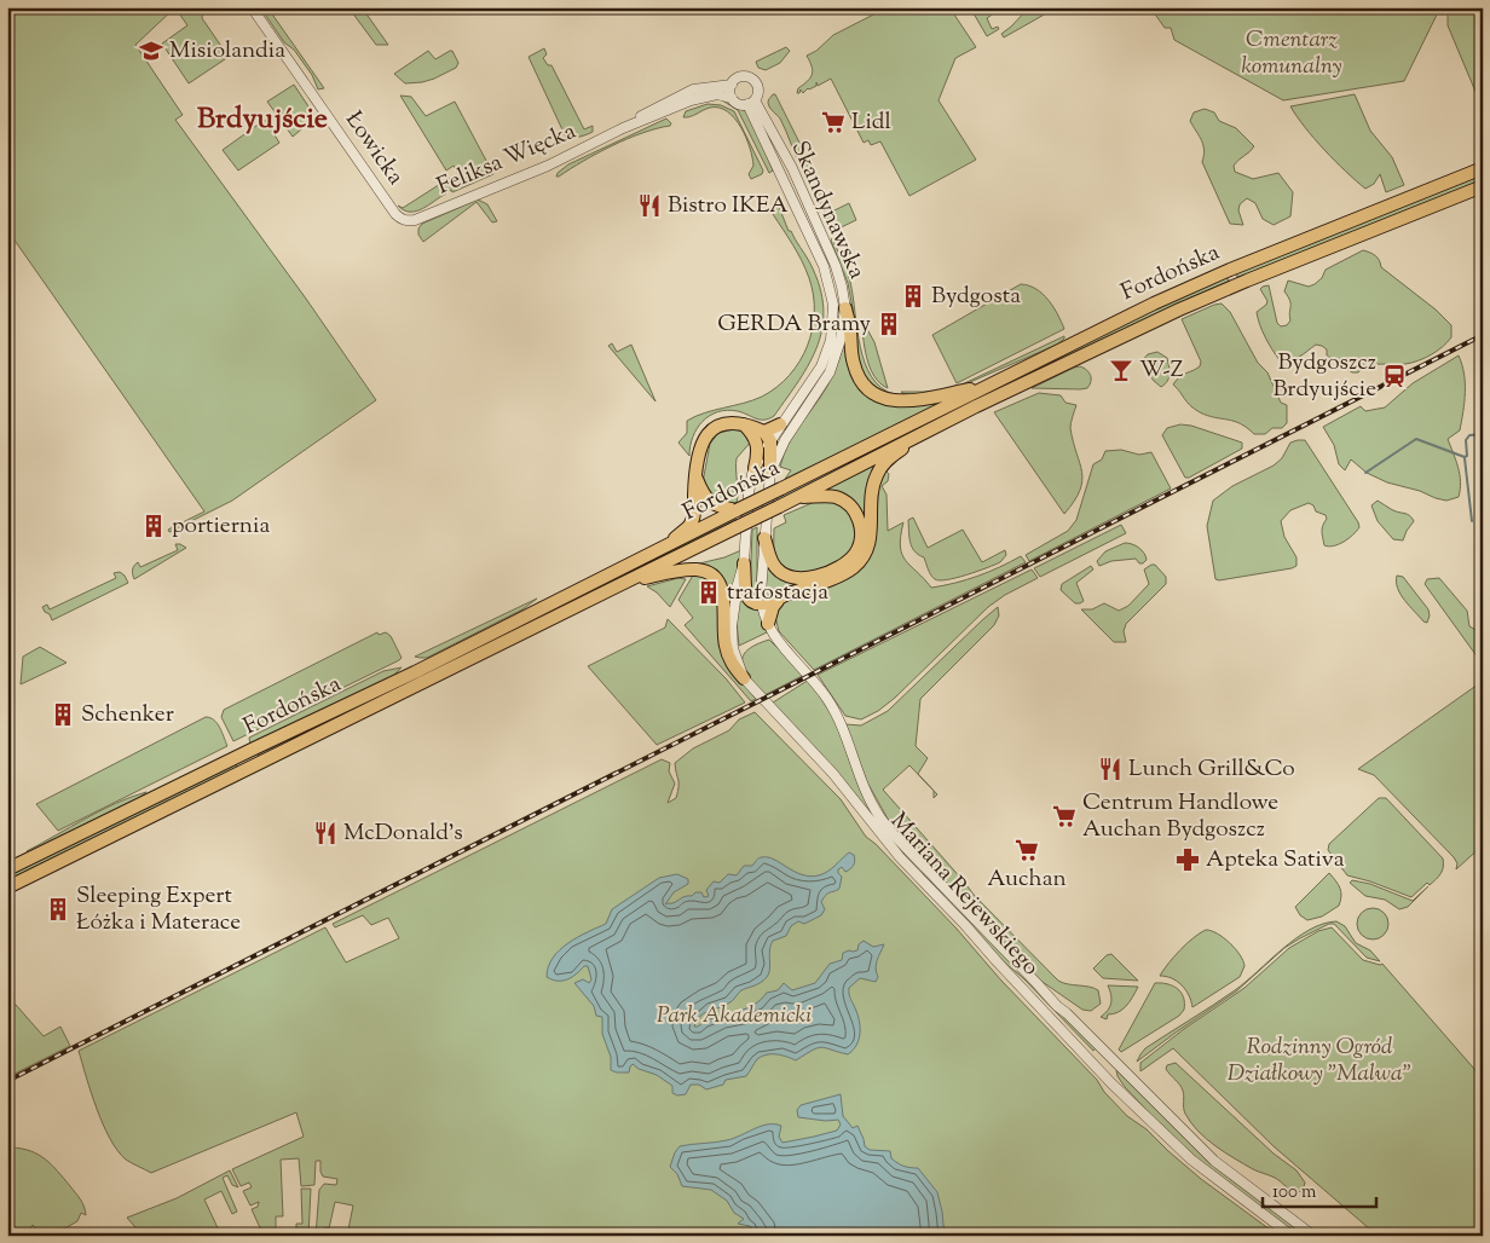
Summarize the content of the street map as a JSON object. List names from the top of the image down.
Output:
{
  "streets": {
    "main road": ["Fordońska"],
    "street": [
      "Łowicka",
      "Feliksa Więcka",
      "Skandynawska",
      "Mariana Rejewskiego"
    ]
  },
  "crossings": [
    ["Łowicka", "Feliksa Więcka"],
    ["Feliksa Więcka", "Skandynawska"],
    ["Skandynawska", "Mariana Rejewskiego"],
    ["Fordońska", "Mariana Rejewskiego"]
  ],
  "districts": ["Brdyujście"],
  "parks": ["Cmentarz komunalny", "Park Akademicki", "Rodzinny Ogród Działkowy \"Malwa\""],
  "places": {
    "school or university": ["Misiolandia"],
    "supermarket": ["Lidl", "Centrum Handlowe Auchan Bydgoszcz", "Auchan"],
    "restaurant": ["Bistro IKEA", "Lunch Grill&Co", "McDonald's"],
    "building": [
      "Bydgosta",
      "GERDA Bramy",
      "portiernia",
      "trafostacja",
      "Schenker",
      "Sleeping Expert Łóżka i Materace"
    ],
    "bar": ["W-Z"],
    "station": ["Bydgoszcz Brdyujście"],
    "pharmacy": ["Apteka Sativa"]
  },
  "scale_bar": "100 m"
}
